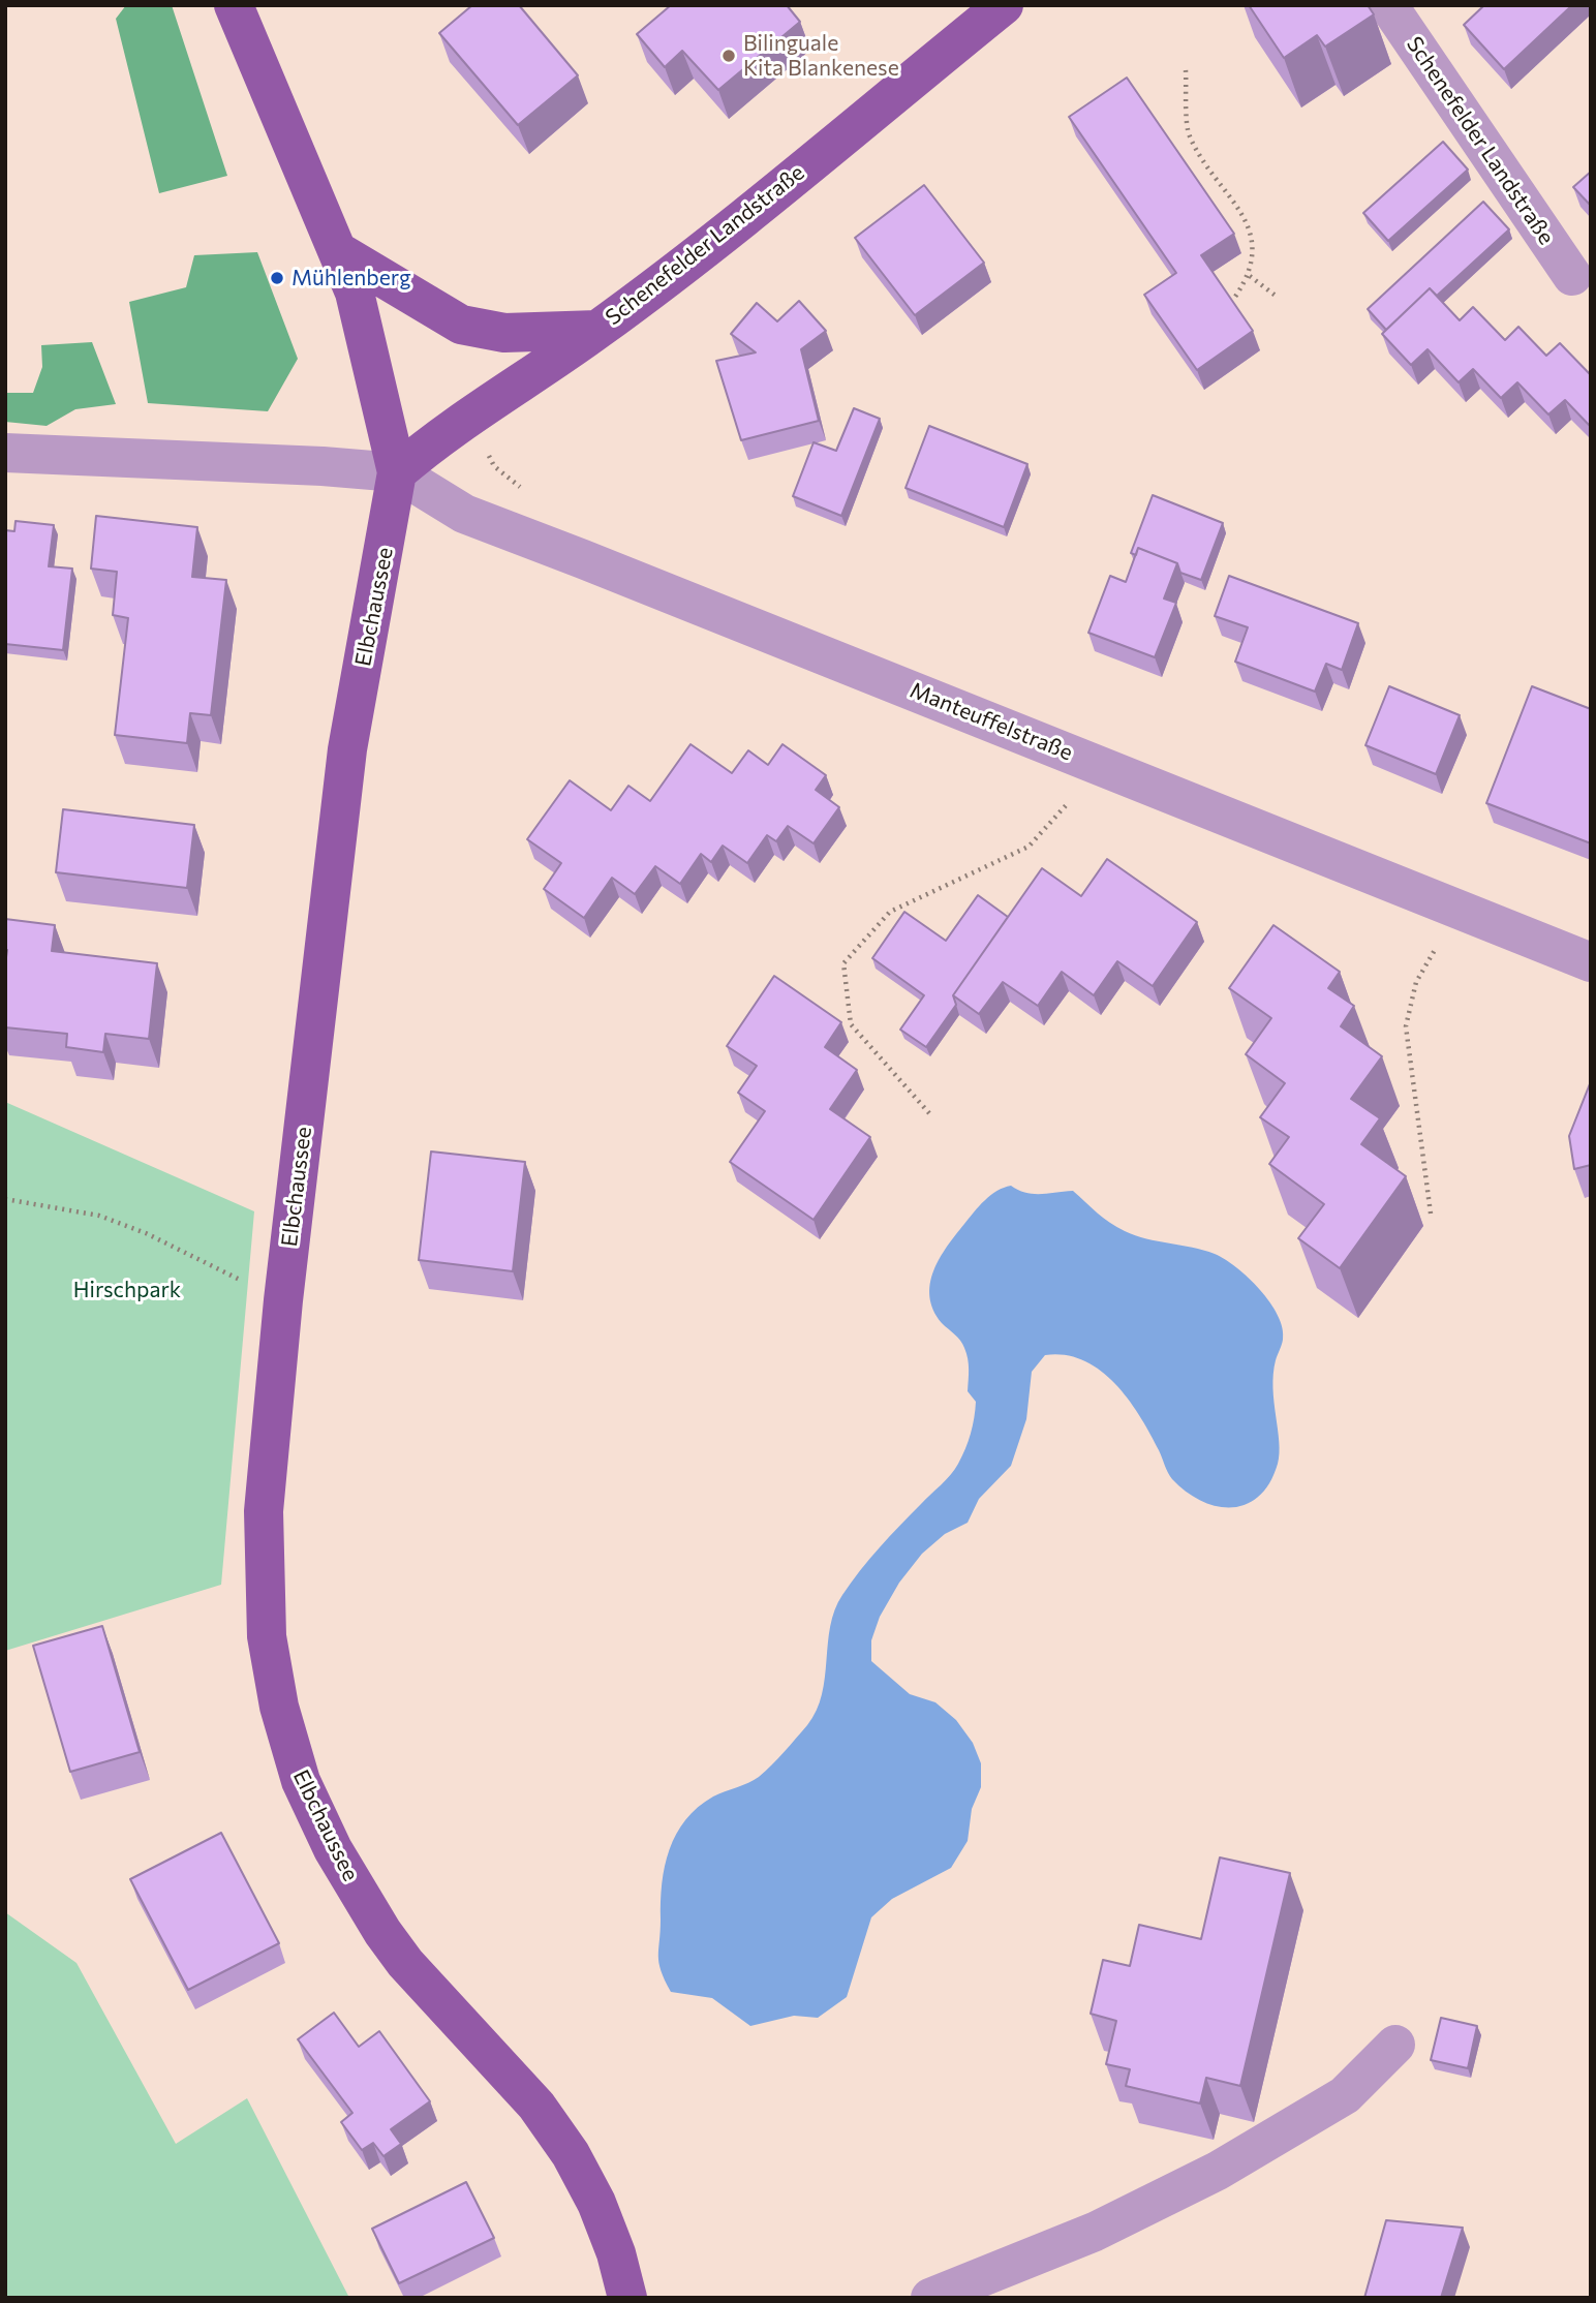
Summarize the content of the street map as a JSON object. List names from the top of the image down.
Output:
{
  "streets": {
    "main road": ["Schenefelder Landstraße", "Elbchaussee"],
    "street": ["Manteuffelstraße"]
  },
  "crossings": [
    ["Schenefelder Landstraße", "Elbchaussee"],
    ["Schenefelder Landstraße", "Manteuffelstraße"],
    ["Elbchaussee", "Manteuffelstraße"]
  ],
  "parks": ["Hirschpark"],
  "places": ["Bilinguale Kita Blankenese", "Mühlenberg"]
}
